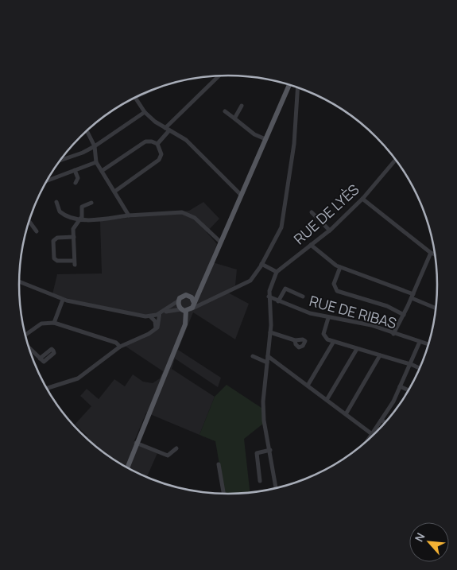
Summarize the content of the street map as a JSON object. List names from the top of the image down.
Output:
{
  "streets": {
    "street": ["RUE DE LYÈS", "RUE DE RIBAS"]
  },
  "north": "top left"
}
